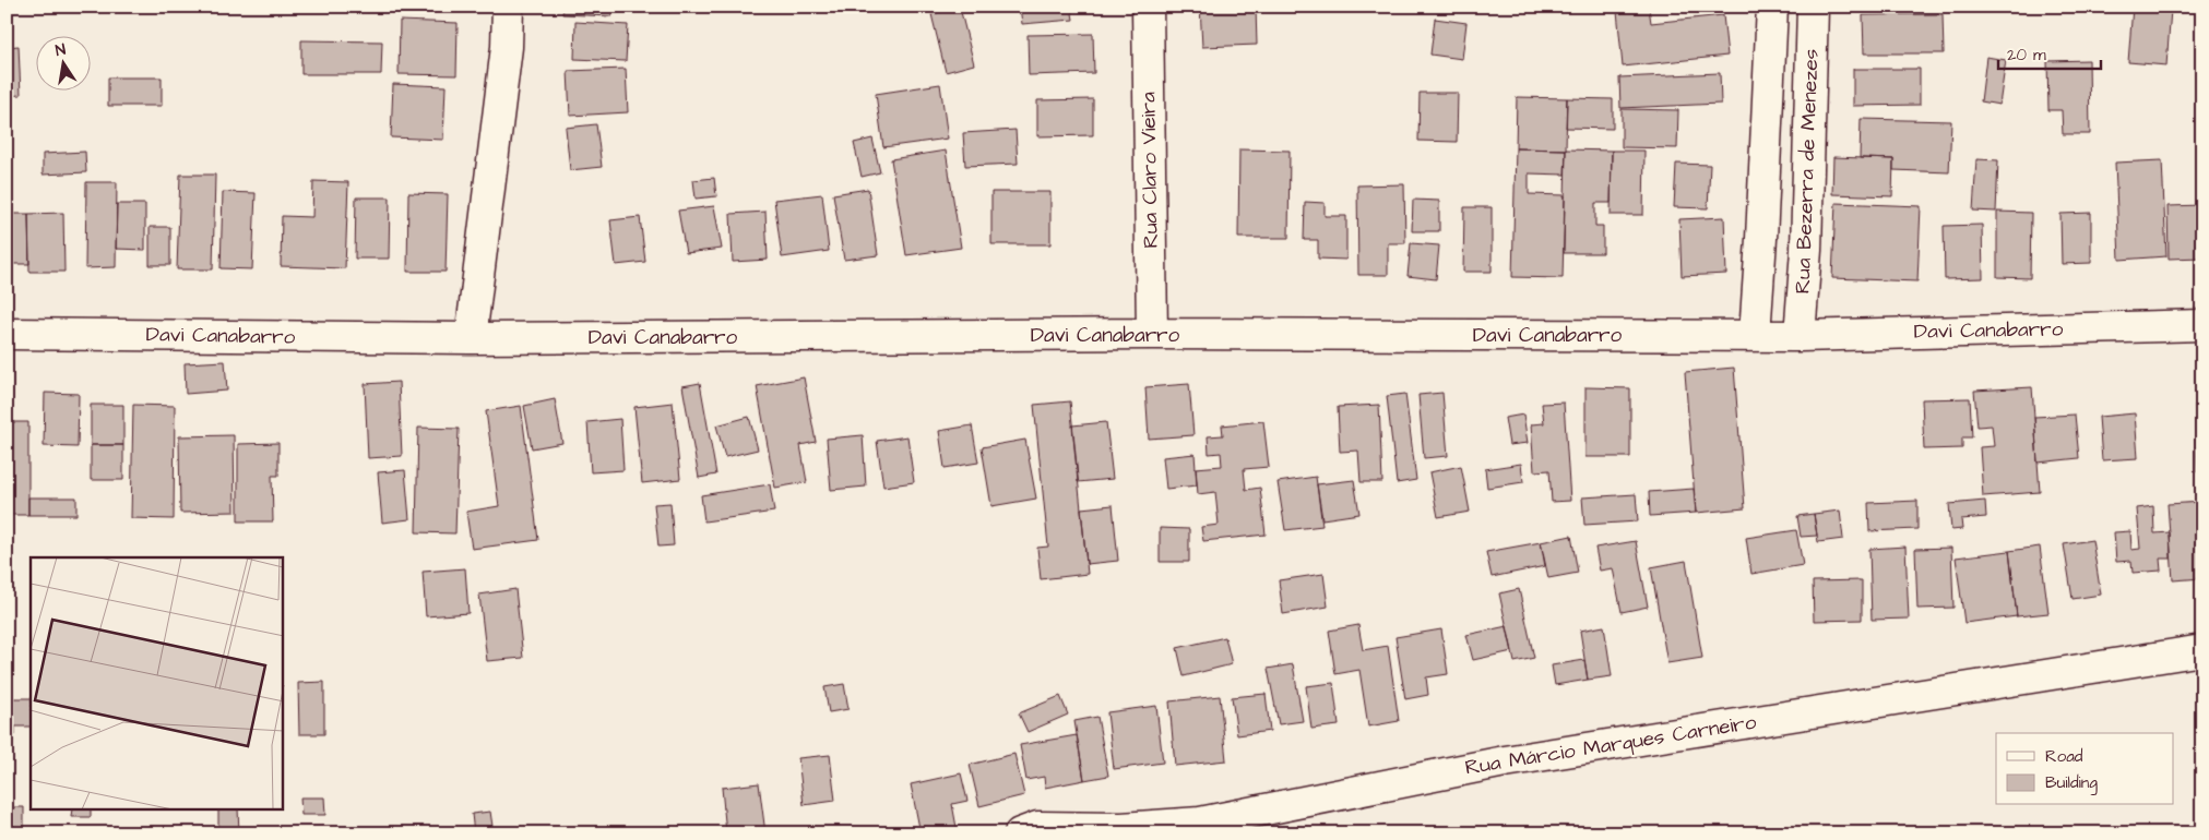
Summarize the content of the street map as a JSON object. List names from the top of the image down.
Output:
{
  "streets": {
    "street": [
      "Rua Claro Vieira",
      "Rua Bezerra de Menezes",
      "Davi Canabarro",
      "Rua Márcio Marques Carneiro"
    ]
  },
  "crossings": [
    ["Rua Claro Vieira", "Davi Canabarro"],
    ["Rua Bezerra de Menezes", "Davi Canabarro"]
  ],
  "legend": ["Road", "Building"],
  "scale_bar": "20 m",
  "north": "top"
}
